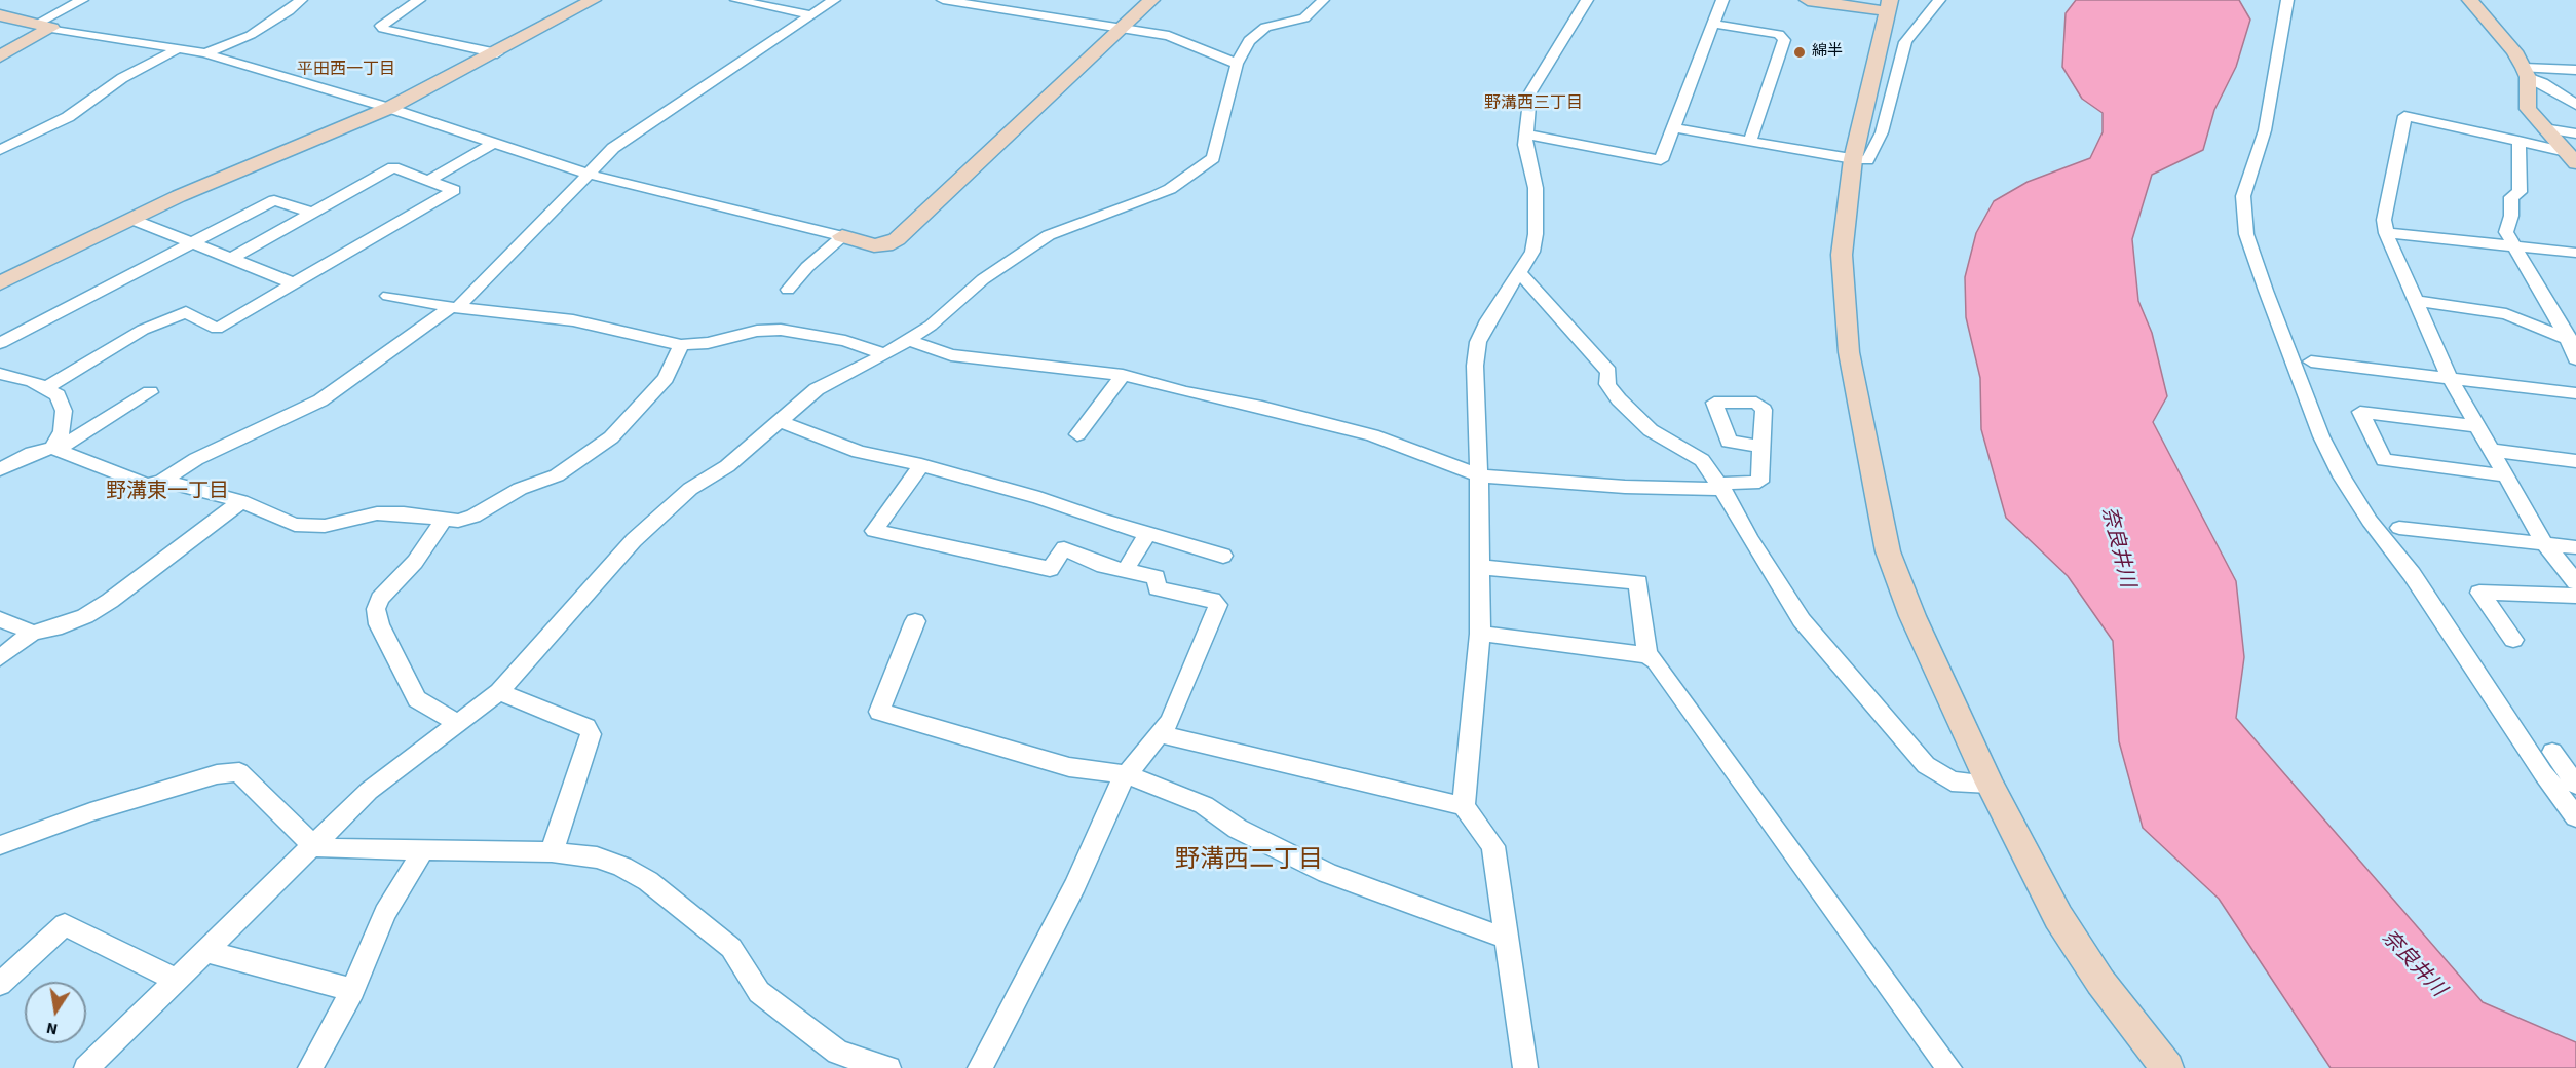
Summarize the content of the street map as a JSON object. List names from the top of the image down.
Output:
{
  "districts": [
    "平田西一丁目",
    "野溝西三丁目",
    "野溝東一丁目",
    "野溝西二丁目"
  ],
  "water": ["奈良井川"],
  "places": ["綿半"],
  "north": "bottom"
}
